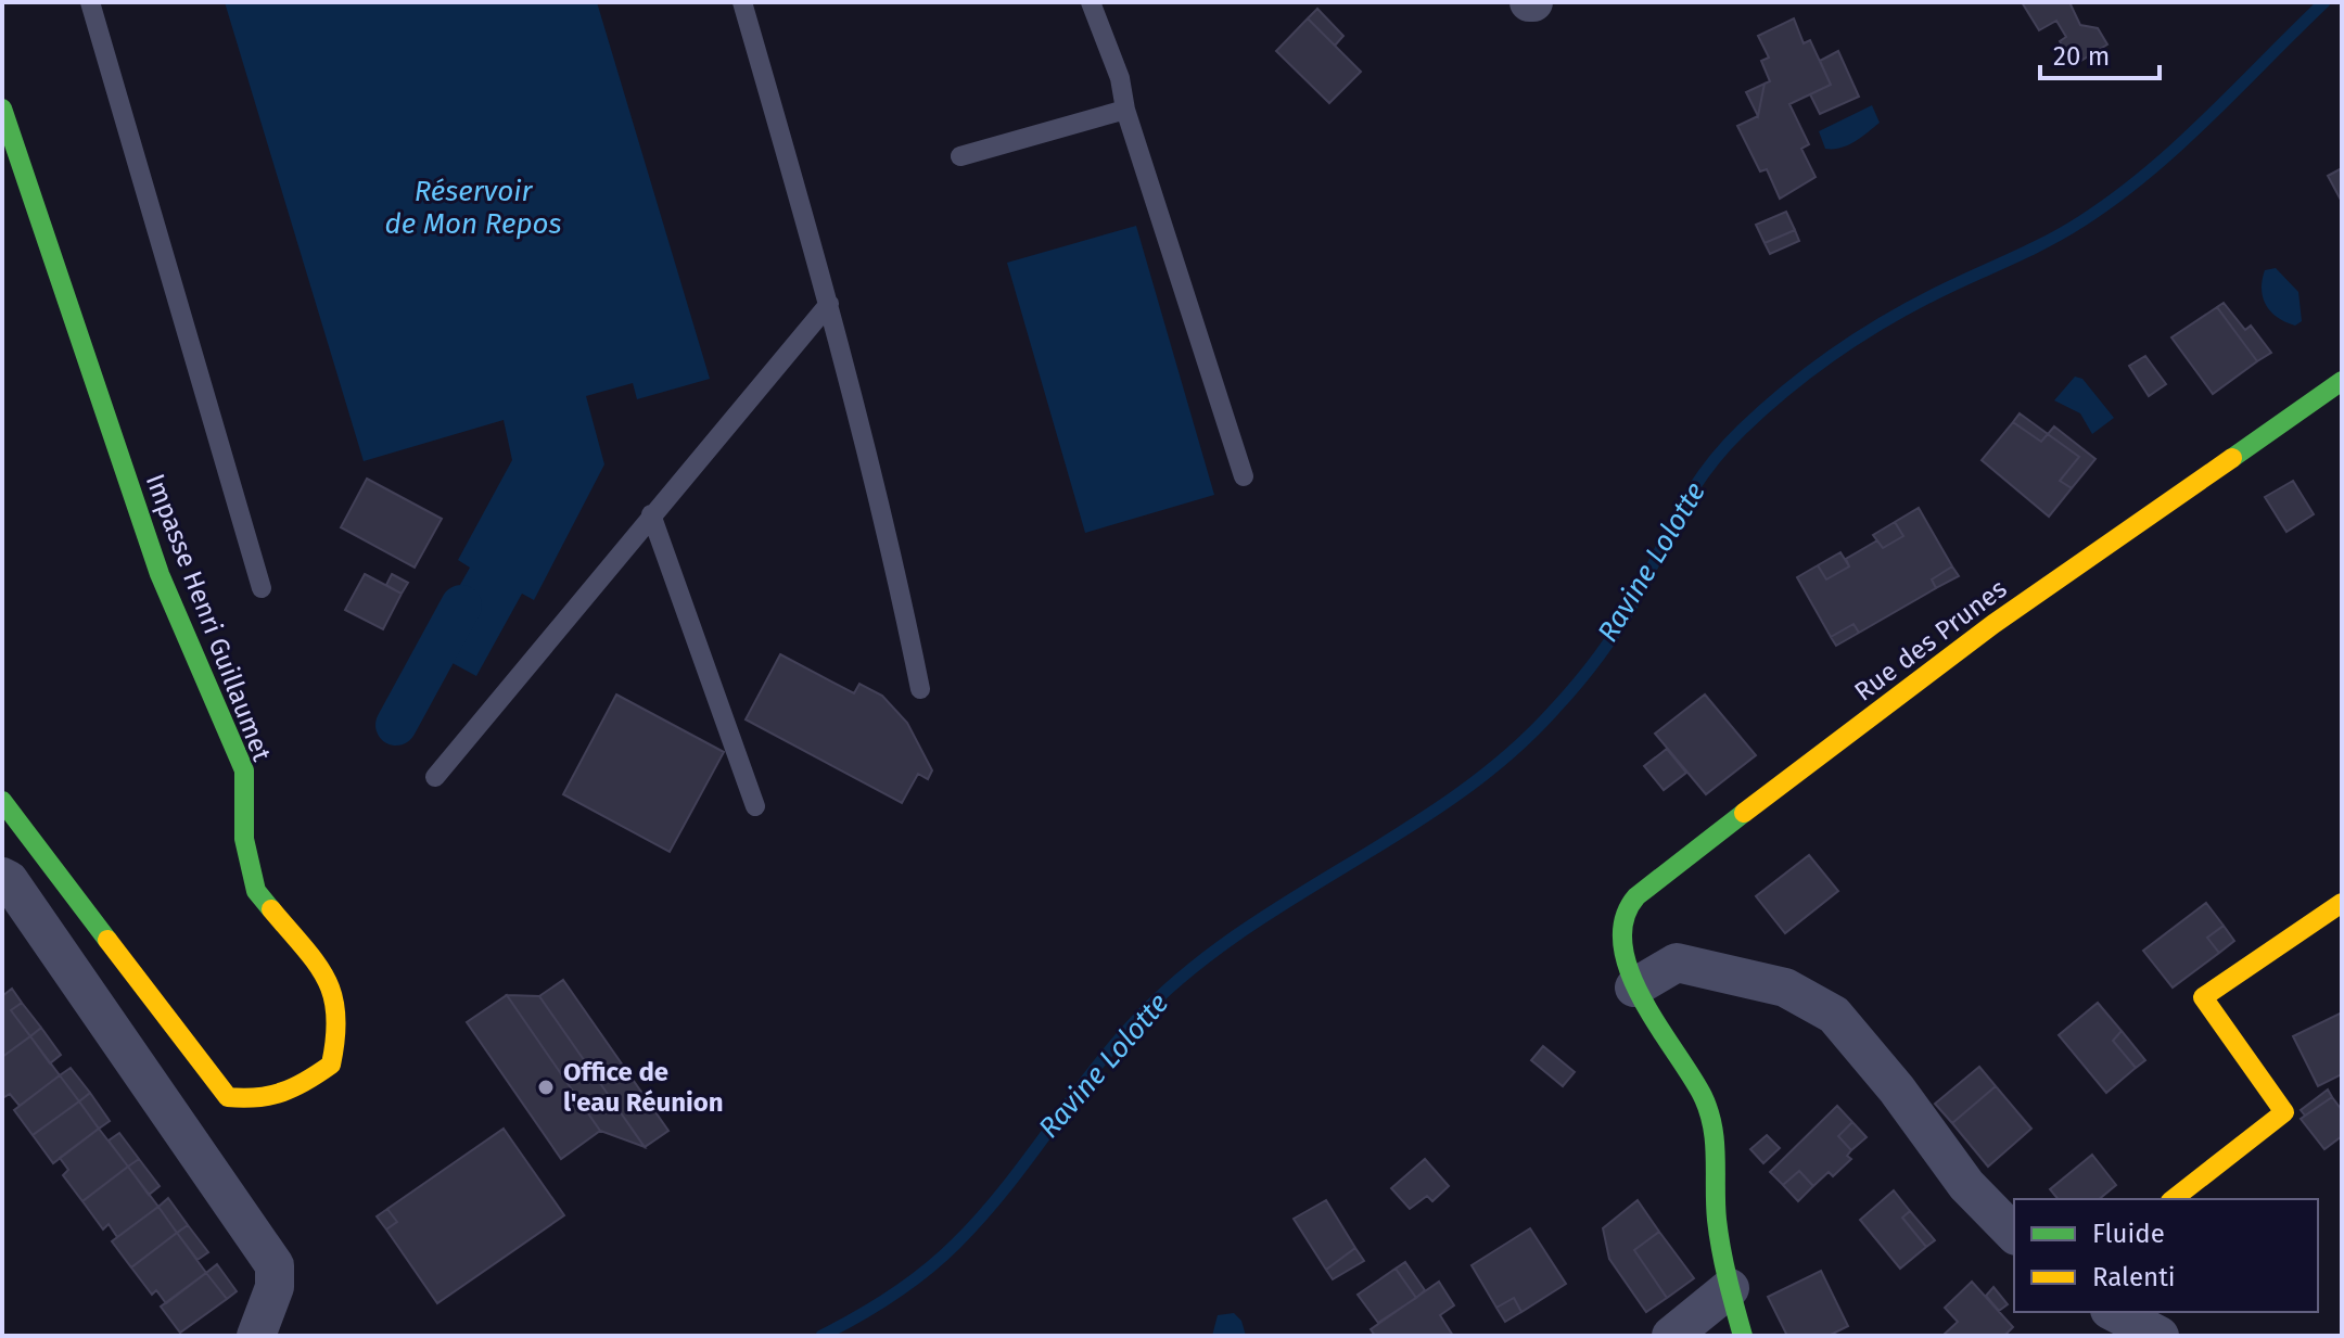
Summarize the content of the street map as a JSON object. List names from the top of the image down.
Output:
{
  "streets": {
    "street": ["Impasse Henri Guillaumet", "Rue des Prunes"]
  },
  "water": ["Réservoir de Mon Repos", "Ravine Lolotte"],
  "places": ["Office de l'eau Réunion"],
  "legend": ["Fluide", "Ralenti"],
  "scale_bar": "20 m"
}
